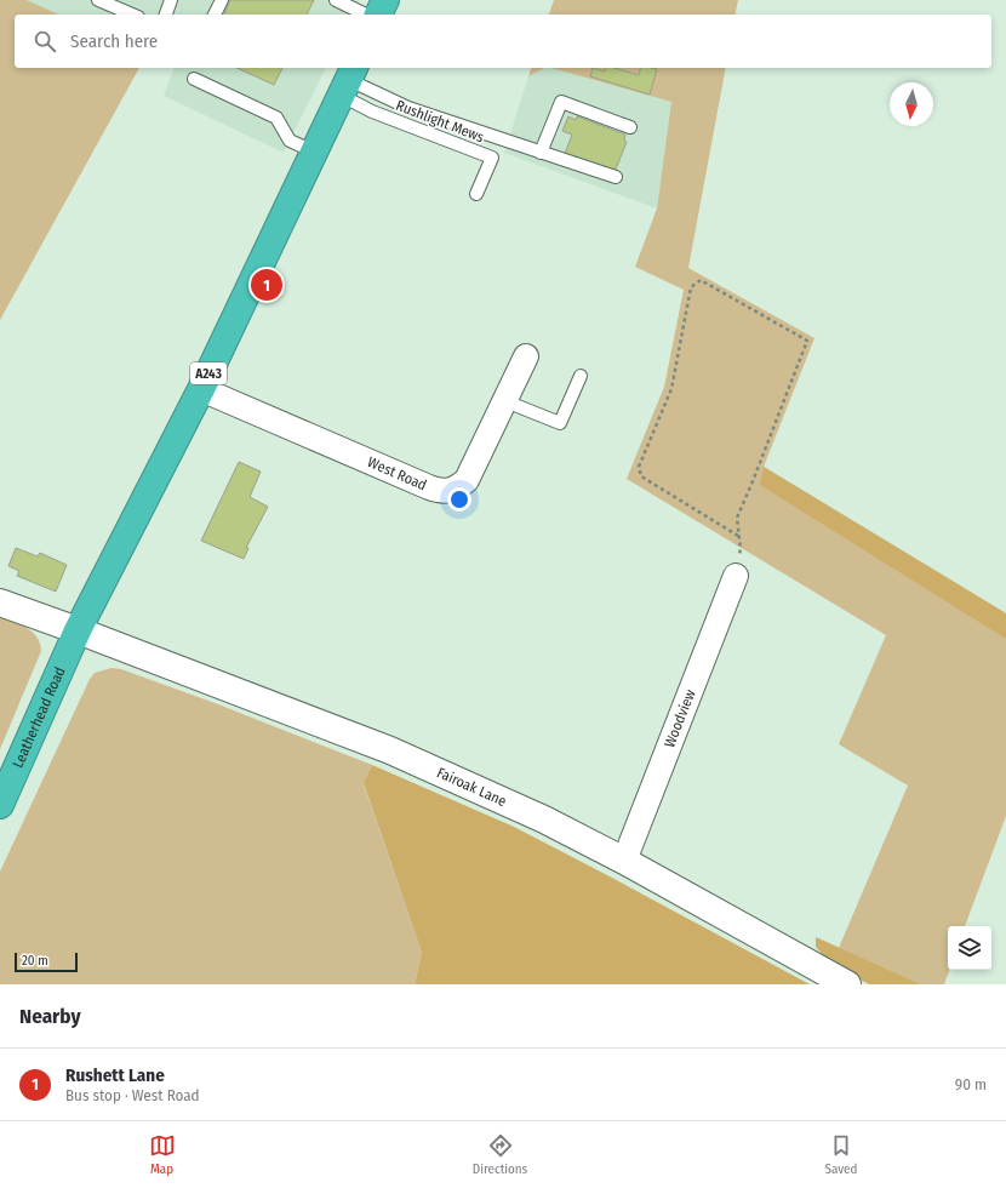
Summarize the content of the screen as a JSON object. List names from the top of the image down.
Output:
{
  "streets": {
    "highway": ["A243", "Leatherhead Road"],
    "main road": ["Fairoak Lane"],
    "street": ["West Road", "Woodview"],
    "lane": ["Rushlight Mews"]
  },
  "crossings": [
    ["Rushlight Mews", "A243"],
    ["A243", "West Road"],
    ["A243", "Leatherhead Road"],
    ["A243", "Fairoak Lane"],
    ["Leatherhead Road", "Fairoak Lane"],
    ["Woodview", "Fairoak Lane"]
  ],
  "scale_bar": "20 m",
  "north": "bottom",
  "page": {
    "search": "Search here",
    "pins": "1",
    "scale": "20 m",
    "heading": "Nearby",
    "list": [
      {
        "mark": "1",
        "name": "Rushett Lane",
        "note": "Bus stop · West Road",
        "value": "90 m"
      }
    ],
    "nav": ["Map", "Directions", "Saved"]
  }
}
